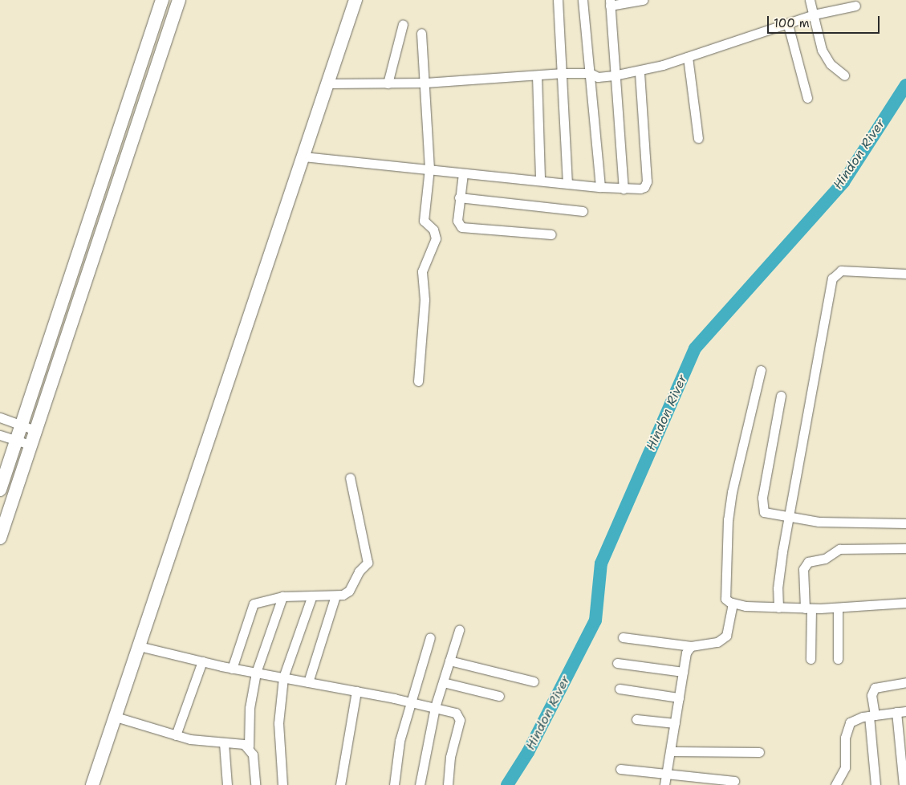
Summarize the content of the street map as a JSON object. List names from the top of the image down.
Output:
{
  "water": ["Hindon River"],
  "scale_bar": "100 m"
}
